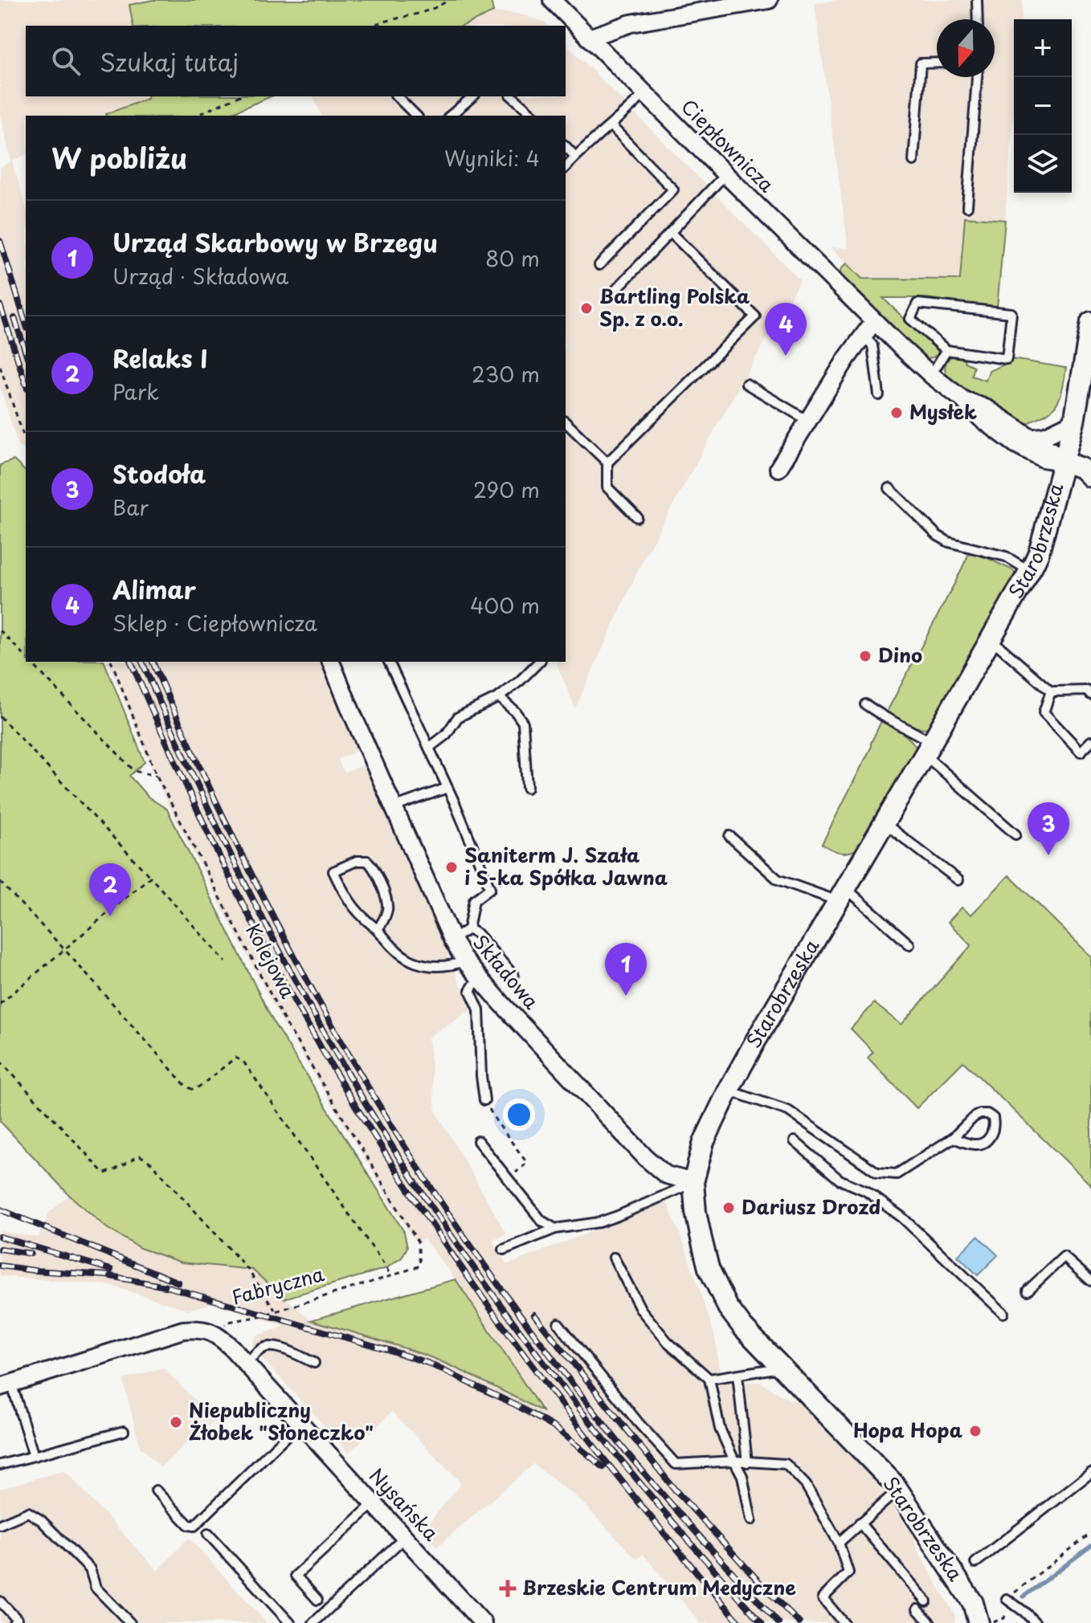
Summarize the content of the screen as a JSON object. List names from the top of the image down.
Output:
{
  "streets": {
    "street": [
      "Ciepłownicza",
      "Starobrzeska",
      "Składowa",
      "Nysańska"
    ],
    "path": ["Kolejowa", "Fabryczna"]
  },
  "crossings": [
    ["Ciepłownicza", "Starobrzeska"],
    ["Starobrzeska", "Składowa"],
    ["Kolejowa", "Fabryczna"],
    ["Fabryczna", "Nysańska"]
  ],
  "places": {
    "other": [
      "Bartling Polska Sp. z o.o.",
      "Mysłek",
      "Dino",
      "Saniterm J. Szała i S-ka Spółka Jawna",
      "Dariusz Drozd",
      "Niepubliczny Żłobek \"Słoneczko\"",
      "Hopa Hopa"
    ],
    "health": ["Brzeskie Centrum Medyczne"]
  },
  "north": "bottom",
  "page": {
    "map_buttons": ["+", "−"],
    "search": "Szukaj tutaj",
    "heading": ["W pobliżu", "Wyniki: 4"],
    "list": [
      {
        "mark": "1",
        "name": "Urząd Skarbowy w Brzegu",
        "note": "Urząd · Składowa",
        "value": "80 m"
      },
      {
        "mark": "2",
        "name": "Relaks I",
        "note": "Park",
        "value": "230 m"
      },
      {
        "mark": "3",
        "name": "Stodoła",
        "note": "Bar",
        "value": "290 m"
      },
      {
        "mark": "4",
        "name": "Alimar",
        "note": "Sklep · Ciepłownicza",
        "value": "400 m"
      }
    ],
    "pins": [
      "4",
      "3",
      "2",
      "1"
    ]
  }
}
